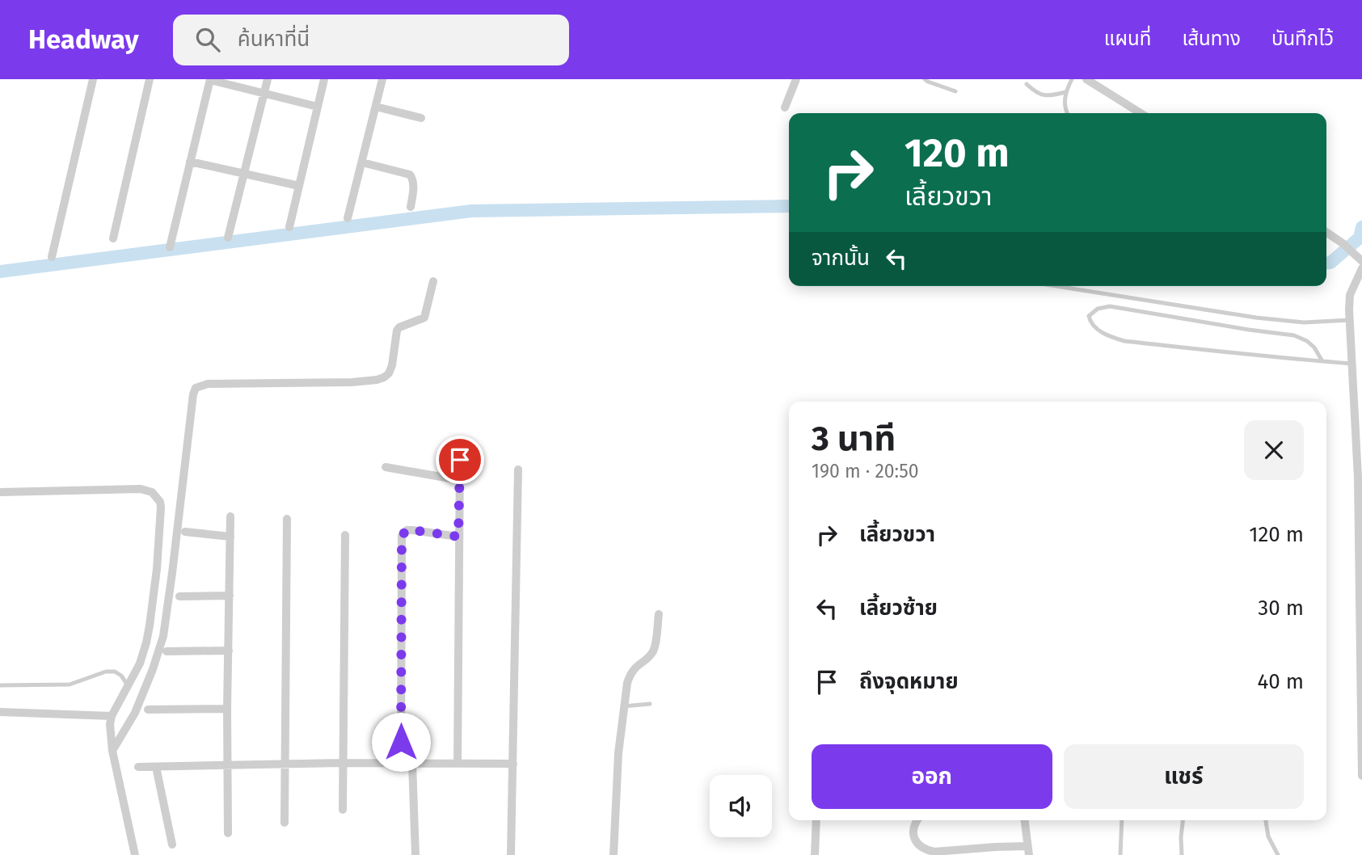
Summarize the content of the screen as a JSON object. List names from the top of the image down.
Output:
{
  "page": {
    "header": "Headway",
    "search": "ค้นหาที่นี่",
    "nav": ["แผนที่", "เส้นทาง", "บันทึกไว้"],
    "turn": ["120 m", "เลี้ยวขวา"],
    "then": "จากนั้น",
    "heading": ["3 นาที", "190 m · 20:50"],
    "list": [
      {
        "name": "เลี้ยวขวา",
        "value": "120 m"
      },
      {
        "name": "เลี้ยวซ้าย",
        "value": "30 m"
      },
      {
        "name": "ถึงจุดหมาย",
        "value": "40 m"
      }
    ],
    "buttons": ["ออก", "แชร์"]
  }
}
